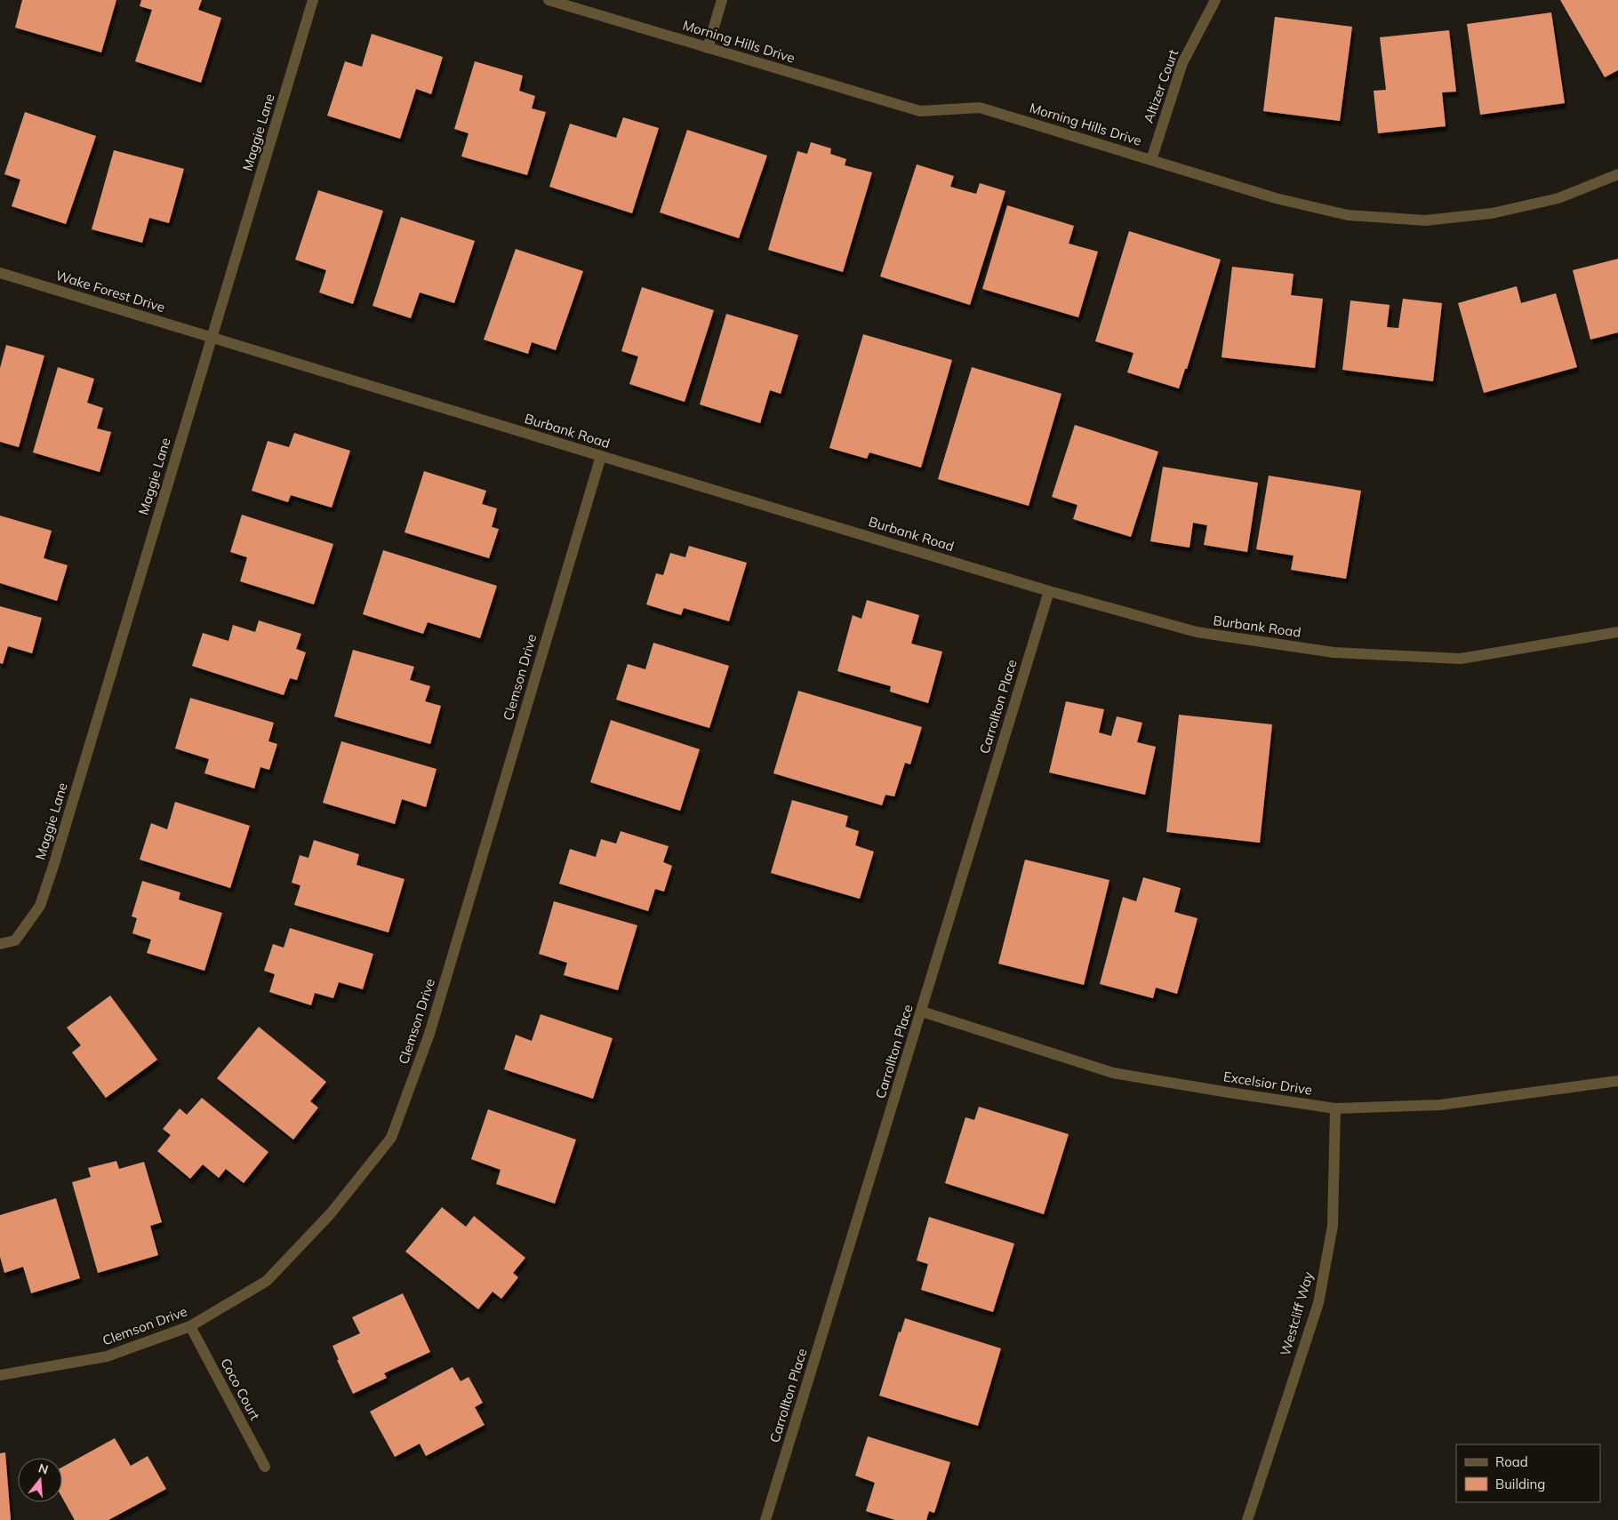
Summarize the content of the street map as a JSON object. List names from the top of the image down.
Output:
{
  "streets": {
    "street": [
      "Morning Hills Drive",
      "Altizer Court",
      "Maggie Lane",
      "Wake Forest Drive",
      "Burbank Road",
      "Clemson Drive",
      "Carrollton Place",
      "Excelsior Drive",
      "Westcliff Way",
      "Coco Court"
    ]
  },
  "crossings": [
    ["Morning Hills Drive", "Altizer Court"],
    ["Maggie Lane", "Wake Forest Drive"],
    ["Maggie Lane", "Burbank Road"],
    ["Wake Forest Drive", "Burbank Road"],
    ["Burbank Road", "Clemson Drive"],
    ["Burbank Road", "Carrollton Place"],
    ["Clemson Drive", "Coco Court"],
    ["Carrollton Place", "Excelsior Drive"],
    ["Excelsior Drive", "Westcliff Way"]
  ],
  "legend": ["Road", "Building"],
  "north": "top"
}
